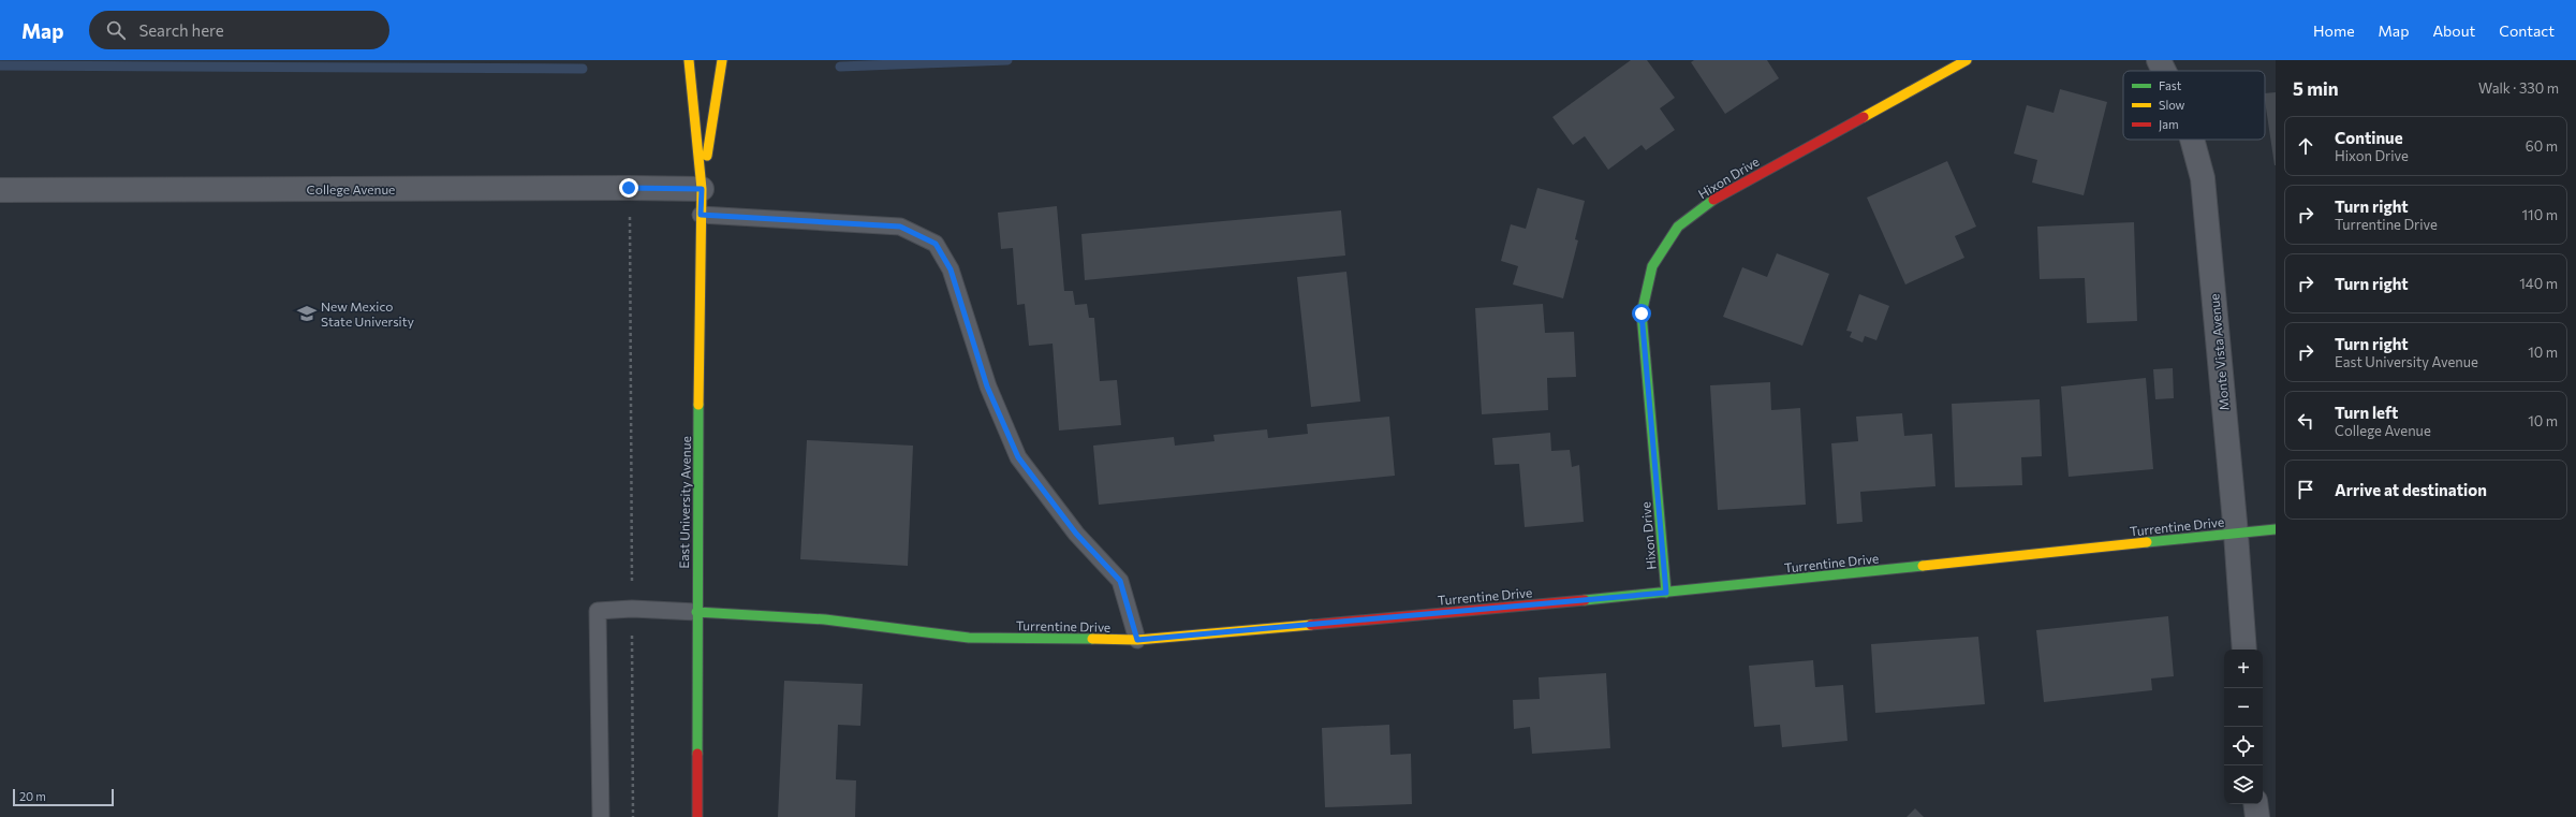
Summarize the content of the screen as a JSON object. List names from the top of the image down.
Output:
{
  "streets": {
    "street": [
      "Hixon Drive",
      "College Avenue",
      "Monte Vista Avenue",
      "East University Avenue",
      "Turrentine Drive"
    ]
  },
  "crossings": [
    ["Hixon Drive", "Turrentine Drive"],
    ["College Avenue", "East University Avenue"],
    ["Monte Vista Avenue", "Turrentine Drive"],
    ["East University Avenue", "Turrentine Drive"]
  ],
  "places": {
    "school or university": ["New Mexico State University"]
  },
  "legend": ["Fast", "Slow", "Jam"],
  "scale_bar": "20 m",
  "page": {
    "header": "Map",
    "search": "Search here",
    "nav": [
      "Home",
      "Map",
      "About",
      "Contact"
    ],
    "heading": ["5 min", "Walk · 330 m"],
    "list": [
      ["Continue", "Hixon Drive", "60 m"],
      ["Turn right", "Turrentine Drive", "110 m"],
      ["Turn right", "140 m"],
      ["Turn right", "East University Avenue", "10 m"],
      ["Turn left", "College Avenue", "10 m"],
      "Arrive at destination"
    ],
    "map_buttons": ["+", "−"],
    "scale": "20 m"
  }
}
